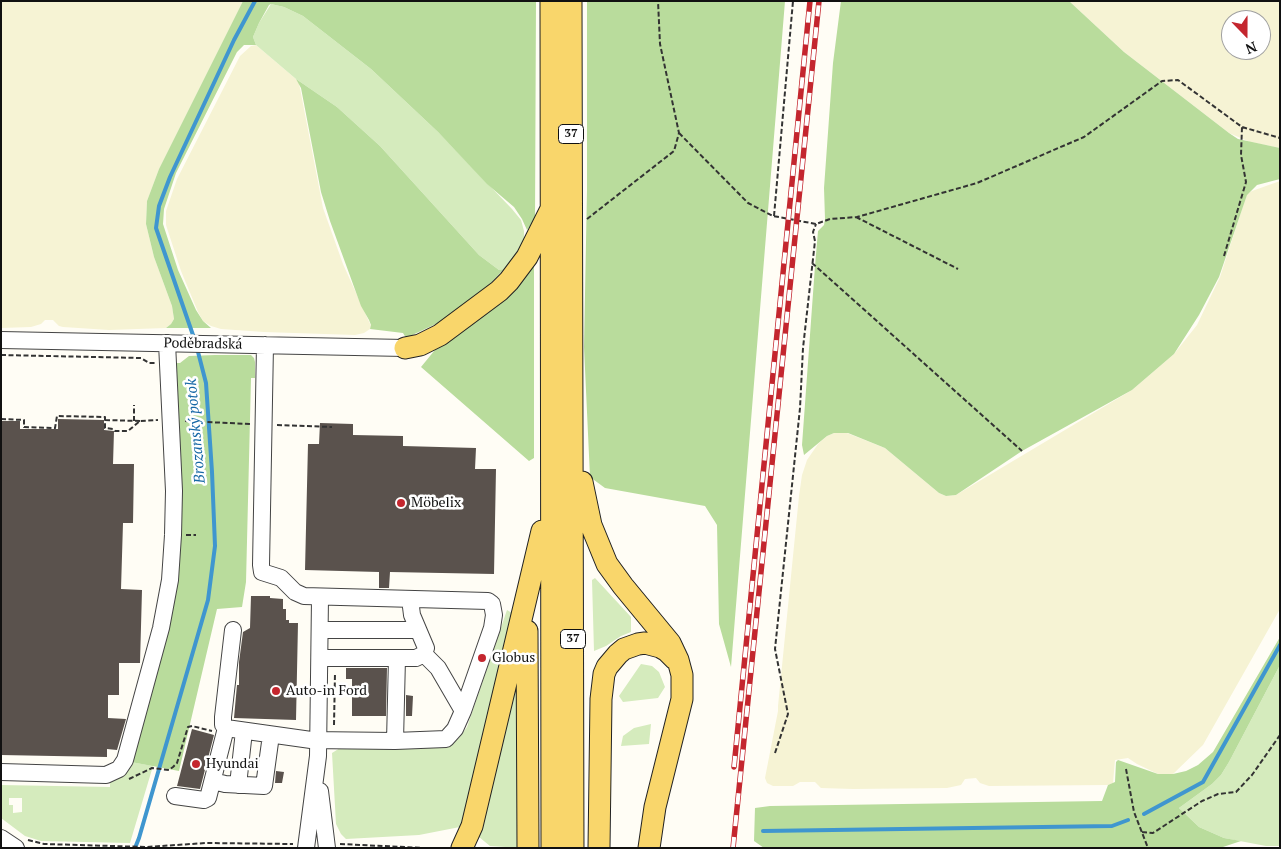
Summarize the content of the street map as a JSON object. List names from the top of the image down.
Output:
{
  "streets": {
    "main road": ["37"],
    "street": ["Poděbradská"]
  },
  "water": ["Brozanský potok"],
  "places": [
    "Möbelix",
    "Globus",
    "Auto-in Ford",
    "Hyundai"
  ],
  "north": "bottom"
}
